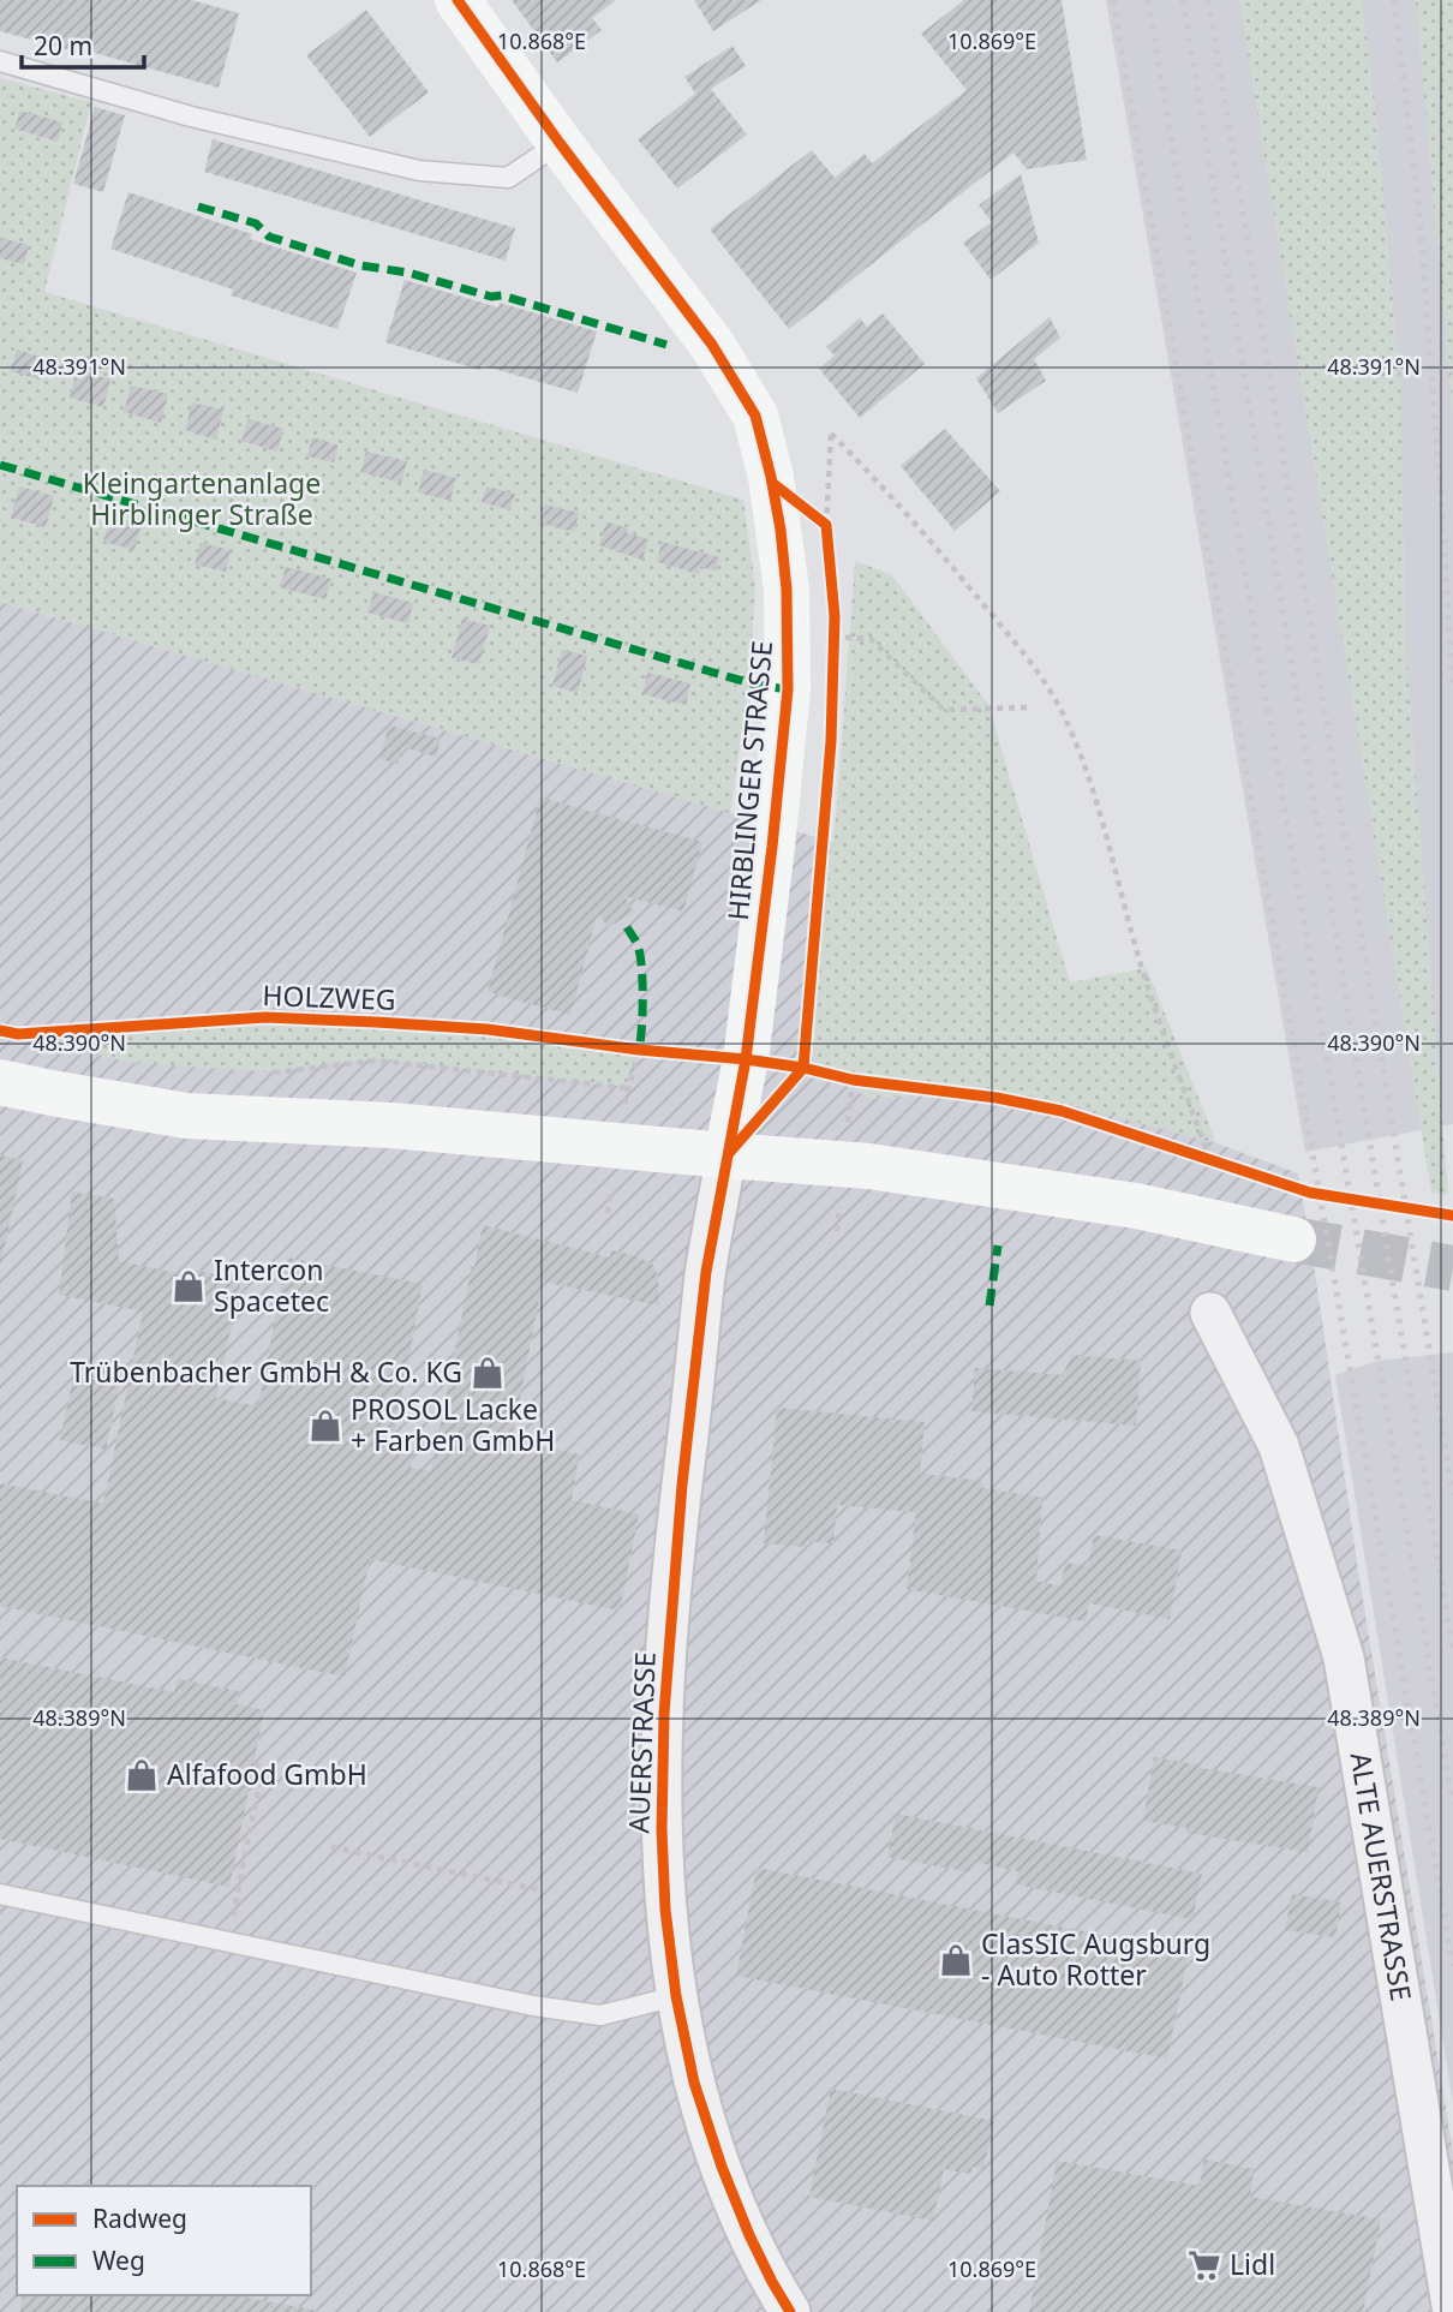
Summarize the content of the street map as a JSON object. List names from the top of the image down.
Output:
{
  "streets": {
    "main road": ["HIRBLINGER STRASSE"],
    "street": ["AUERSTRASSE", "ALTE AUERSTRASSE"],
    "cycle path": ["HOLZWEG"]
  },
  "crossings": [
    ["HIRBLINGER STRASSE", "AUERSTRASSE"]
  ],
  "parks": ["Kleingartenanlage Hirblinger Straße"],
  "places": {
    "shop": [
      "Intercon Spacetec",
      "Trübenbacher GmbH & Co. KG",
      "PROSOL Lacke + Farben GmbH",
      "Alfafood GmbH",
      "ClasSIC Augsburg - Auto Rotter"
    ],
    "supermarket": ["Lidl"]
  },
  "legend": ["Radweg", "Weg"],
  "scale_bar": "20 m",
  "coordinates": [
    "10.868°E",
    "10.869°E",
    "48.391°N",
    "48.390°N",
    "48.389°N"
  ]
}
